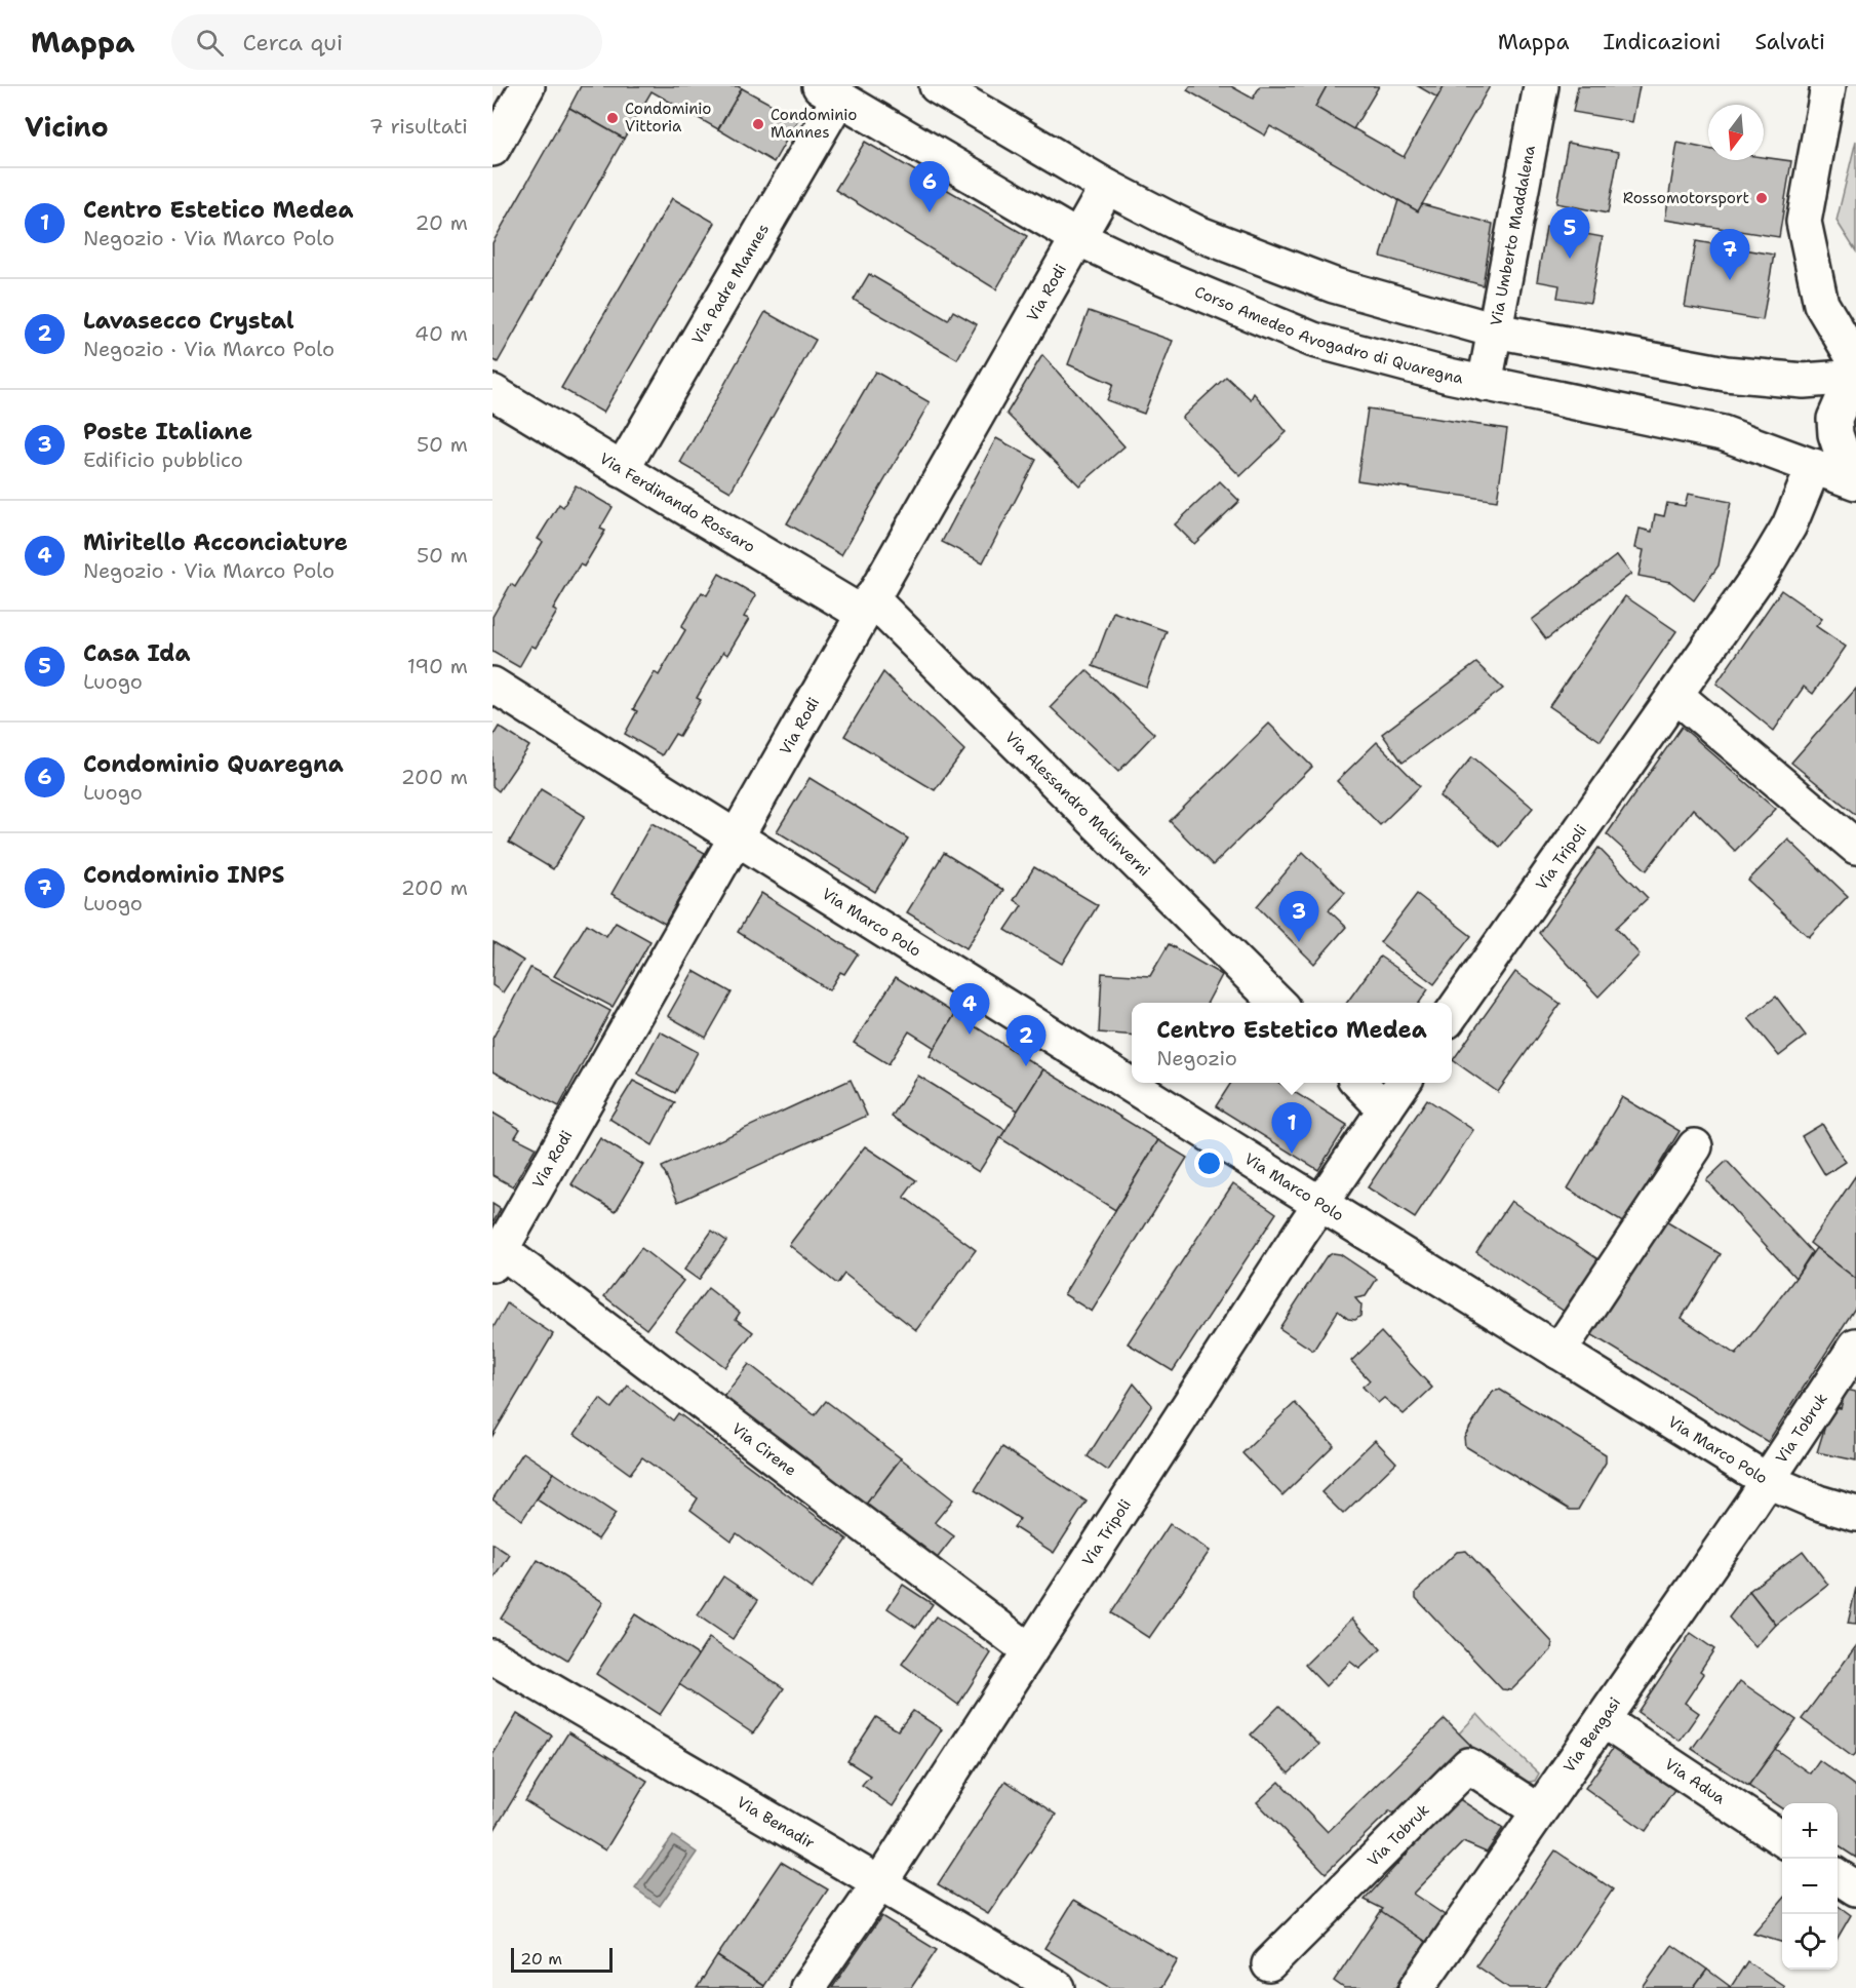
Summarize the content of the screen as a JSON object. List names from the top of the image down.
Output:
{
  "streets": {
    "street": [
      "Via Umberto Maddalena",
      "Via Padre Mannes",
      "Via Rodi",
      "Corso Amedeo Avogadro di Quaregna",
      "Via Ferdinando Rossaro",
      "Via Alessandro Malinverni",
      "Via Tripoli",
      "Via Marco Polo",
      "Via Tobruk",
      "Via Cirene",
      "Via Bengasi",
      "Via Adua",
      "Via Benadir"
    ]
  },
  "crossings": [
    ["Via Umberto Maddalena", "Corso Amedeo Avogadro di Quaregna"],
    ["Via Padre Mannes", "Corso Amedeo Avogadro di Quaregna"],
    ["Via Padre Mannes", "Via Ferdinando Rossaro"],
    ["Via Rodi", "Corso Amedeo Avogadro di Quaregna"],
    ["Via Rodi", "Via Ferdinando Rossaro"],
    ["Via Rodi", "Via Alessandro Malinverni"],
    ["Via Rodi", "Via Marco Polo"],
    ["Via Rodi", "Via Cirene"],
    ["Corso Amedeo Avogadro di Quaregna", "Via Tripoli"],
    ["Via Ferdinando Rossaro", "Via Alessandro Malinverni"],
    ["Via Tripoli", "Via Marco Polo"],
    ["Via Tripoli", "Via Cirene"],
    ["Via Tripoli", "Via Benadir"],
    ["Via Marco Polo", "Via Tobruk"],
    ["Via Marco Polo", "Via Bengasi"],
    ["Via Tobruk", "Via Bengasi"],
    ["Via Bengasi", "Via Adua"]
  ],
  "places": ["Condominio Vittoria", "Condominio Mannes", "Rossomotorsport"],
  "scale_bar": "20 m",
  "north": "bottom",
  "page": {
    "header": "Mappa",
    "search": "Cerca qui",
    "nav": ["Mappa", "Indicazioni", "Salvati"],
    "heading": ["Vicino", "7 risultati"],
    "pins": [
      "6",
      "5",
      "7",
      "3",
      "4",
      "2",
      "1"
    ],
    "list": [
      {
        "mark": "1",
        "name": "Centro Estetico Medea",
        "note": "Negozio · Via Marco Polo",
        "value": "20 m"
      },
      {
        "mark": "2",
        "name": "Lavasecco Crystal",
        "note": "Negozio · Via Marco Polo",
        "value": "40 m"
      },
      {
        "mark": "3",
        "name": "Poste Italiane",
        "note": "Edificio pubblico",
        "value": "50 m"
      },
      {
        "mark": "4",
        "name": "Miritello Acconciature",
        "note": "Negozio · Via Marco Polo",
        "value": "50 m"
      },
      {
        "mark": "5",
        "name": "Casa Ida",
        "note": "Luogo",
        "value": "190 m"
      },
      {
        "mark": "6",
        "name": "Condominio Quaregna",
        "note": "Luogo",
        "value": "200 m"
      },
      {
        "mark": "7",
        "name": "Condominio INPS",
        "note": "Luogo",
        "value": "200 m"
      }
    ],
    "popup": ["Centro Estetico Medea", "Negozio"],
    "map_buttons": ["+", "−"],
    "scale": "20 m"
  }
}
